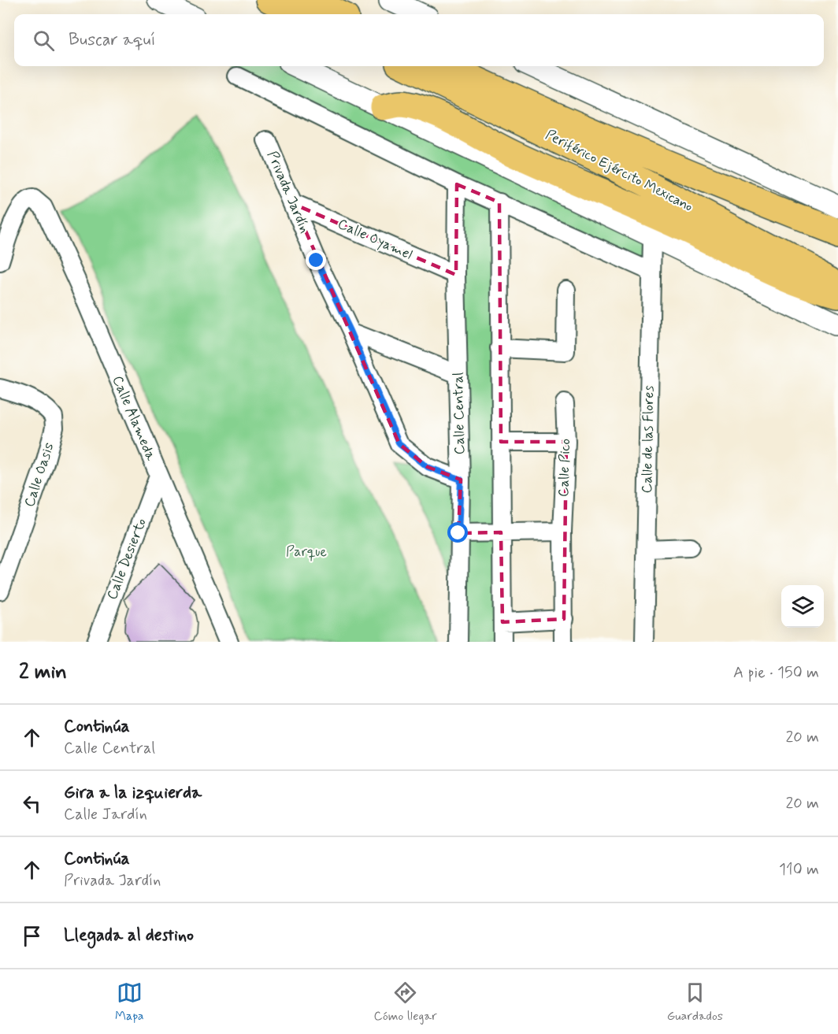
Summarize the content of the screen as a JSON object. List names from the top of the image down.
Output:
{
  "streets": {
    "highway": ["Periférico Ejército Mexicano"],
    "street": [
      "Privada Jardín",
      "Calle Oyamel",
      "Calle Central",
      "Calle Alameda",
      "Calle de las Flores",
      "Calle Pico",
      "Calle Oasis",
      "Calle Desierto"
    ]
  },
  "crossings": [
    ["Privada Jardín", "Calle Oyamel"],
    ["Privada Jardín", "Calle Central"],
    ["Calle Oyamel", "Calle Central"],
    ["Calle Alameda", "Calle Desierto"]
  ],
  "parks": ["Parque"],
  "page": {
    "search": "Buscar aquí",
    "heading": ["2 min", "A pie · 150 m"],
    "list": [
      ["Continúa", "Calle Central", "20 m"],
      ["Gira a la izquierda", "Calle Jardín", "20 m"],
      ["Continúa", "Privada Jardín", "110 m"],
      "Llegada al destino"
    ],
    "nav": ["Mapa", "Cómo llegar", "Guardados"]
  }
}
